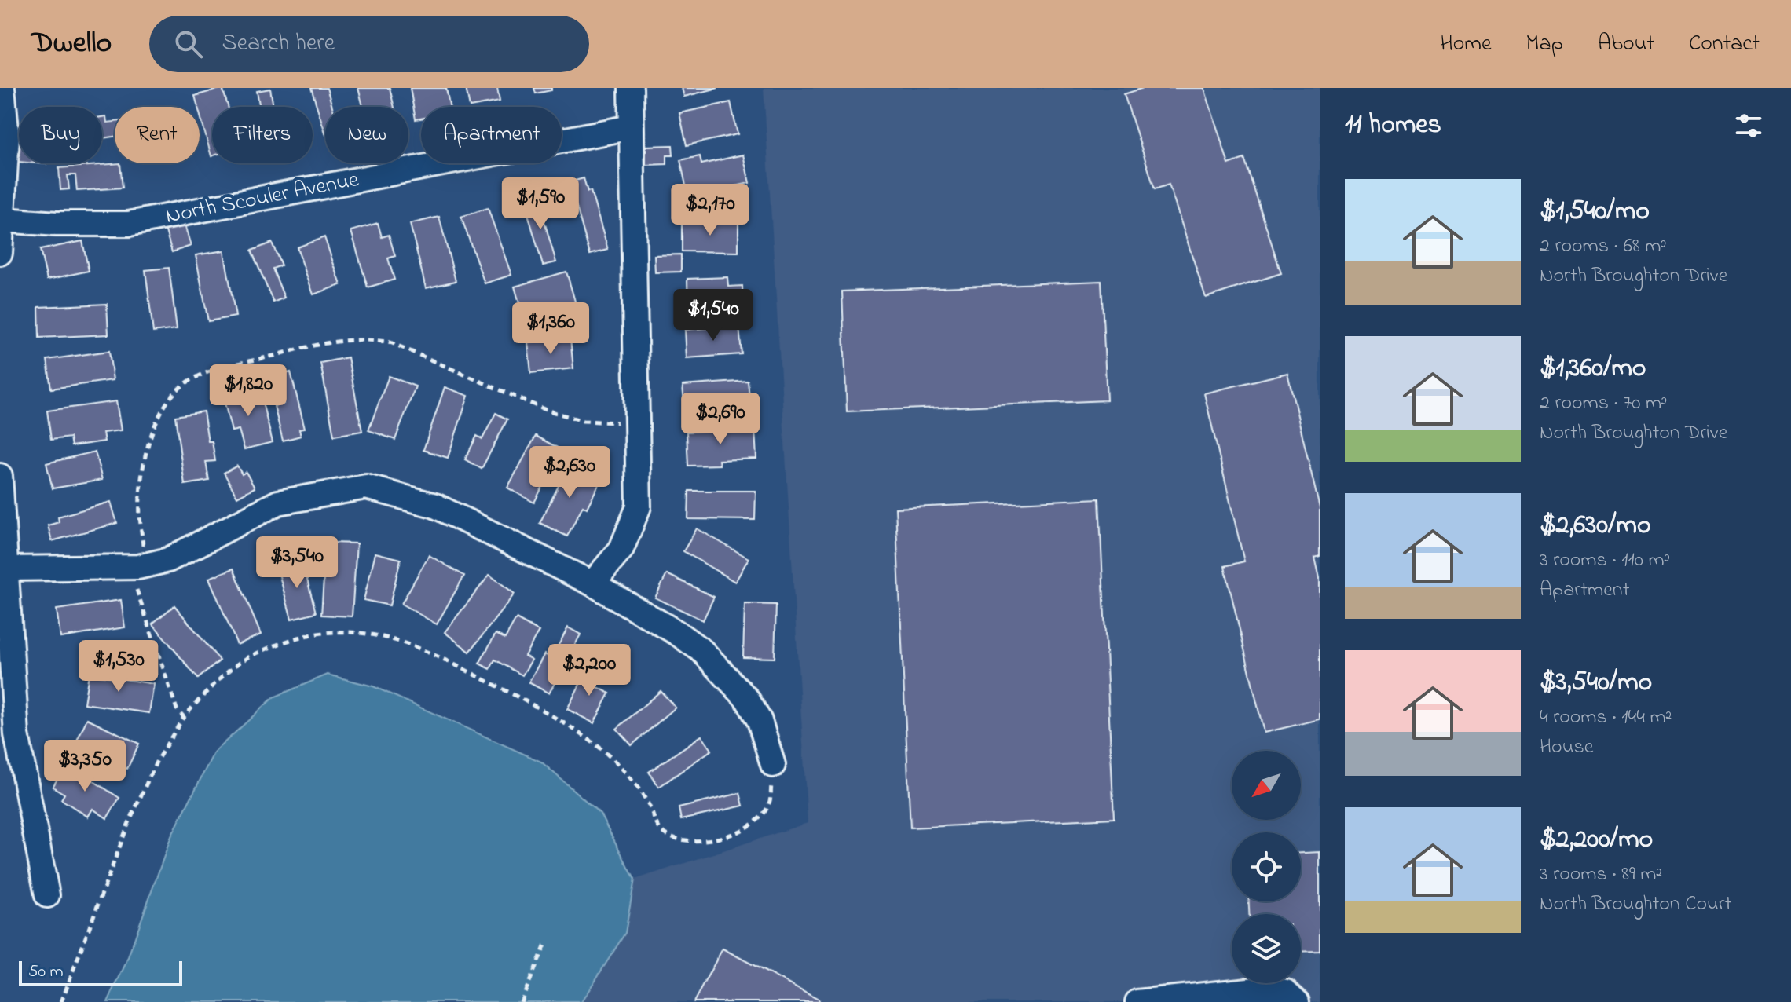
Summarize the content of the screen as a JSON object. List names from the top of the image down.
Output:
{
  "streets": {
    "street": ["North Scouler Avenue"]
  },
  "scale_bar": "50 m",
  "north": "bottom left",
  "page": {
    "header": "Dwello",
    "search": "Search here",
    "nav": [
      "Home",
      "Map",
      "About",
      "Contact"
    ],
    "heading": "11 homes",
    "chip": [
      "Buy",
      "Rent",
      "Filters",
      "New",
      "Apartment"
    ],
    "list": [
      {
        "name": "$1,540/mo",
        "note": "2 rooms · 68 m² · North Broughton Drive"
      },
      {
        "name": "$1,360/mo",
        "note": "2 rooms · 70 m² · North Broughton Drive"
      },
      {
        "name": "$2,630/mo",
        "note": "3 rooms · 110 m² · Apartment"
      },
      {
        "name": "$3,540/mo",
        "note": "4 rooms · 144 m² · House"
      },
      {
        "name": "$2,200/mo",
        "note": "3 rooms · 89 m² · North Broughton Court"
      }
    ],
    "price": [
      "$1,590",
      "$2,170",
      "$1,540",
      "$1,360",
      "$1,820",
      "$2,690",
      "$2,630",
      "$3,540",
      "$1,530",
      "$2,200",
      "$3,350"
    ],
    "scale": "50 m"
  }
}
